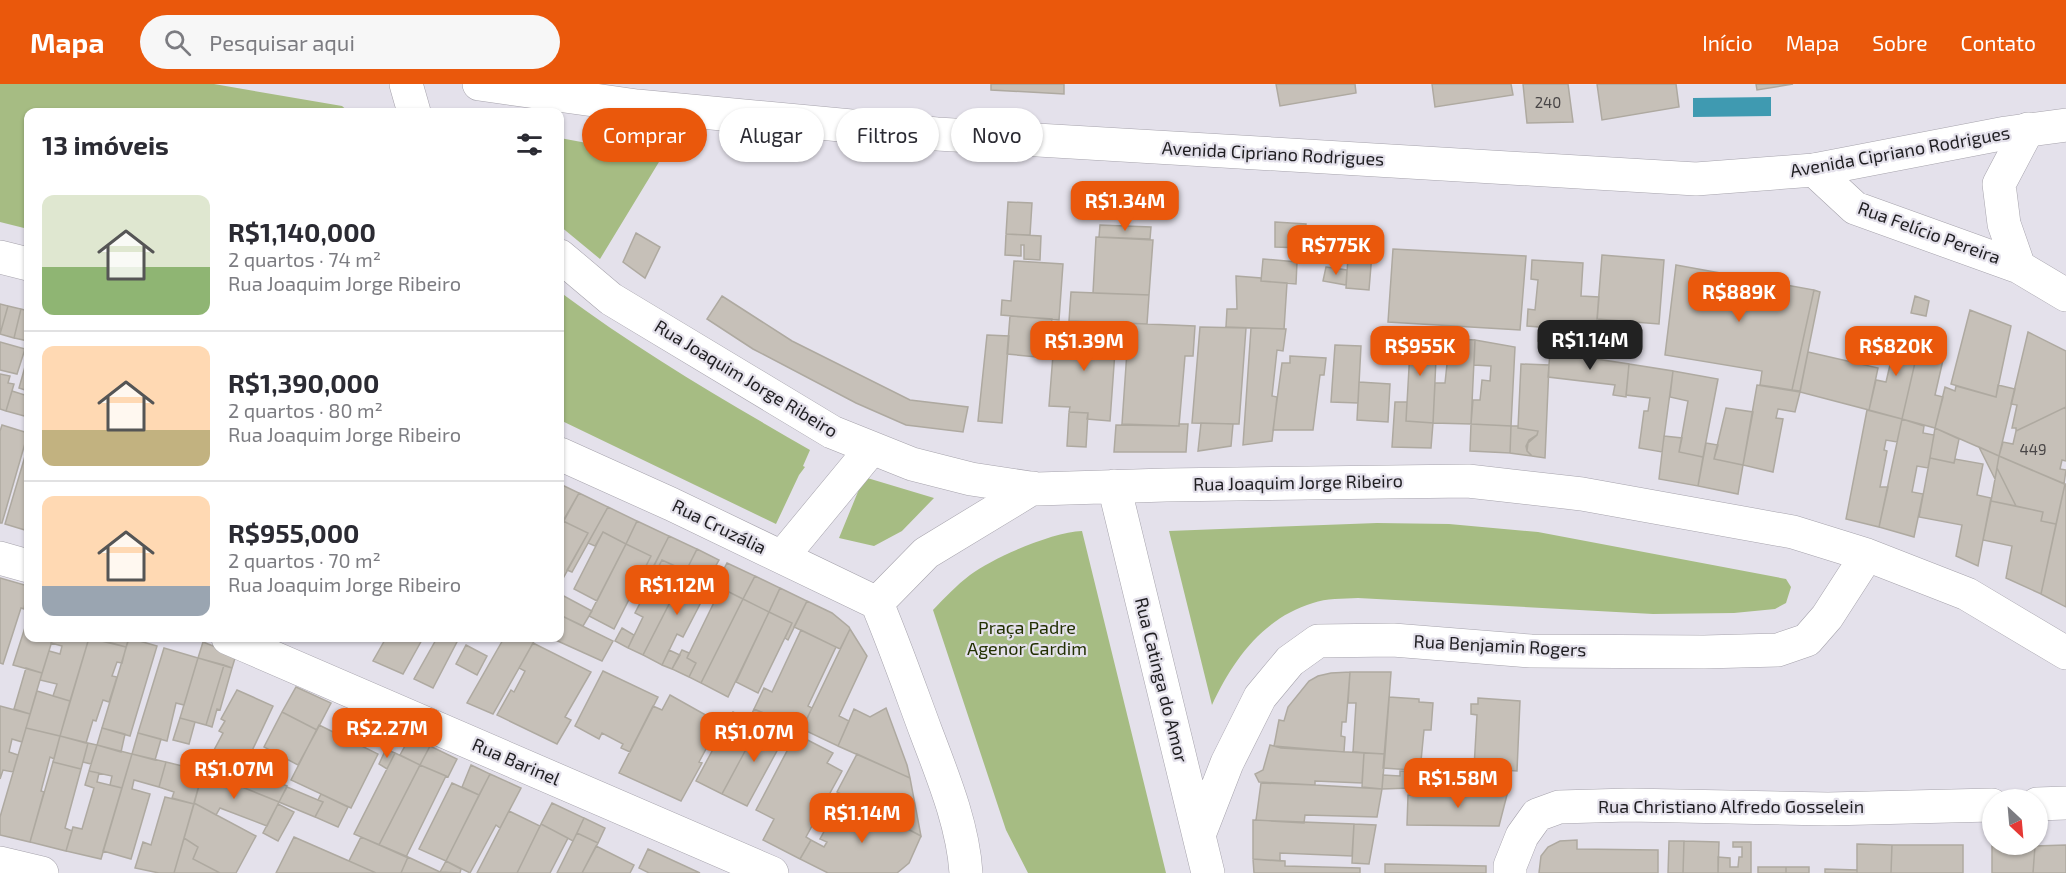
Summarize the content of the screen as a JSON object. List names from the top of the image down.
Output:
{
  "streets": {
    "street": [
      "Avenida Cipriano Rodrigues",
      "Rua Felício Pereira",
      "Rua Joaquim Jorge Ribeiro",
      "Rua Cruzália",
      "Rua Benjamin Rogers",
      "Rua Catinga do Amor",
      "Rua Barinel",
      "Rua Christiano Alfredo Gosselein"
    ]
  },
  "crossings": [
    ["Avenida Cipriano Rodrigues", "Rua Felício Pereira"],
    ["Rua Joaquim Jorge Ribeiro", "Rua Benjamin Rogers"],
    ["Rua Joaquim Jorge Ribeiro", "Rua Catinga do Amor"],
    ["Rua Benjamin Rogers", "Rua Catinga do Amor"]
  ],
  "parks": ["Praça Padre Agenor Cardim"],
  "house_numbers": ["240", "449"],
  "north": "bottom right",
  "page": {
    "header": "Mapa",
    "search": "Pesquisar aqui",
    "nav": [
      "Início",
      "Mapa",
      "Sobre",
      "Contato"
    ],
    "chip": [
      "Comprar",
      "Alugar",
      "Filtros",
      "Novo"
    ],
    "heading": "13 imóveis",
    "list": [
      {
        "name": "R$1,140,000",
        "note": "2 quartos · 74 m² · Rua Joaquim Jorge Ribeiro"
      },
      {
        "name": "R$1,390,000",
        "note": "2 quartos · 80 m² · Rua Joaquim Jorge Ribeiro"
      },
      {
        "name": "R$955,000",
        "note": "2 quartos · 70 m² · Rua Joaquim Jorge Ribeiro"
      }
    ],
    "price": [
      "R$1.34M",
      "R$775K",
      "R$889K",
      "R$1.14M",
      "R$1.39M",
      "R$955K",
      "R$820K",
      "R$1.12M",
      "R$2.27M",
      "R$1.07M",
      "R$1.07M",
      "R$1.58M",
      "R$1.14M"
    ]
  }
}
